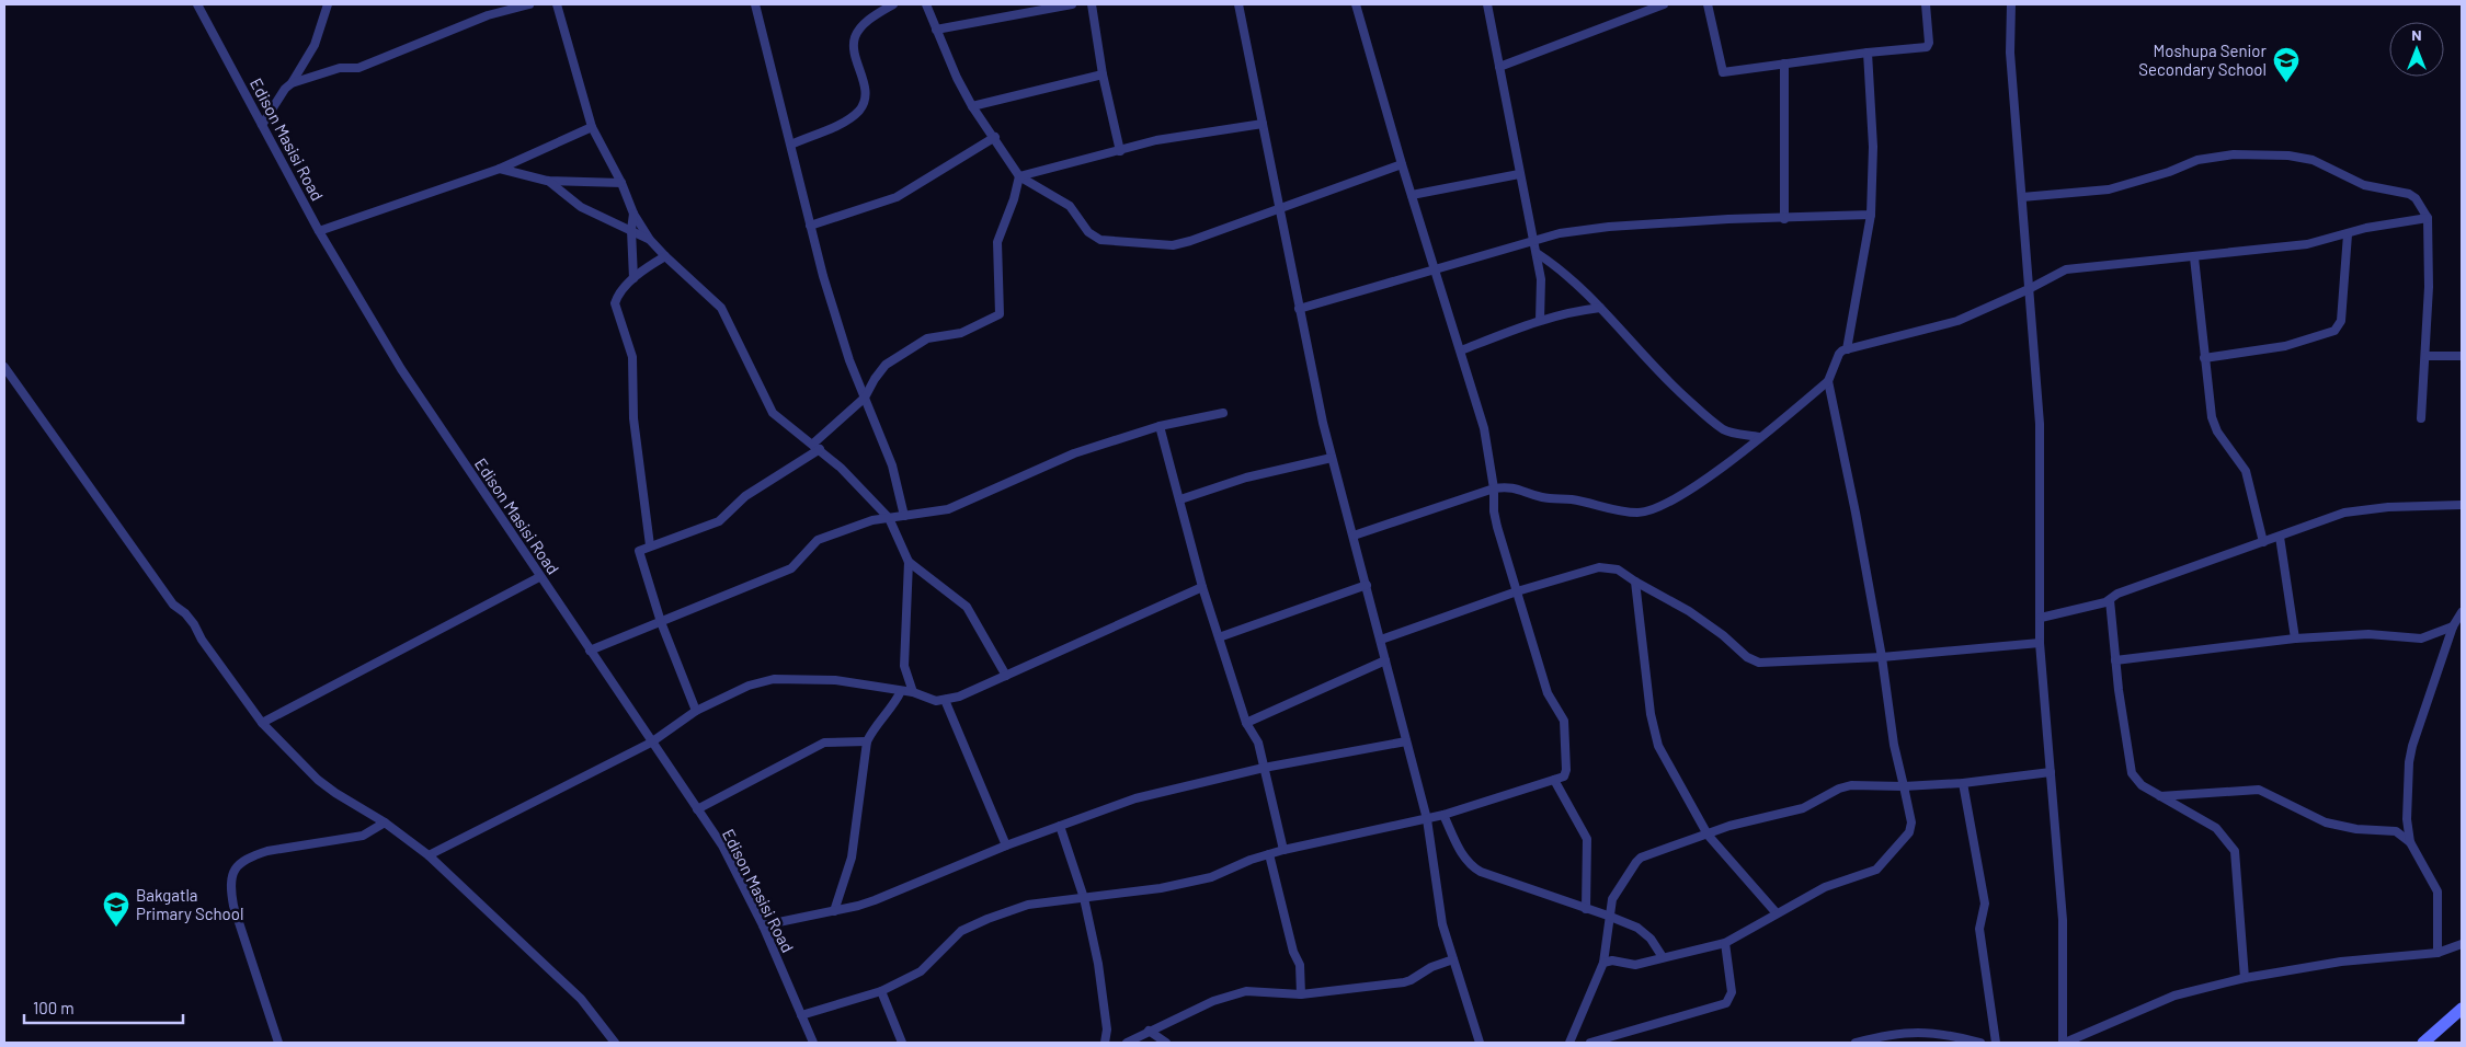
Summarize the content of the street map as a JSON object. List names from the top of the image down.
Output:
{
  "streets": {
    "street": ["Edison Masisi Road"]
  },
  "places": {
    "school or university": ["Moshupa Senior Secondary School", "Bakgatla Primary School"]
  },
  "scale_bar": "100 m",
  "north": "top"
}
